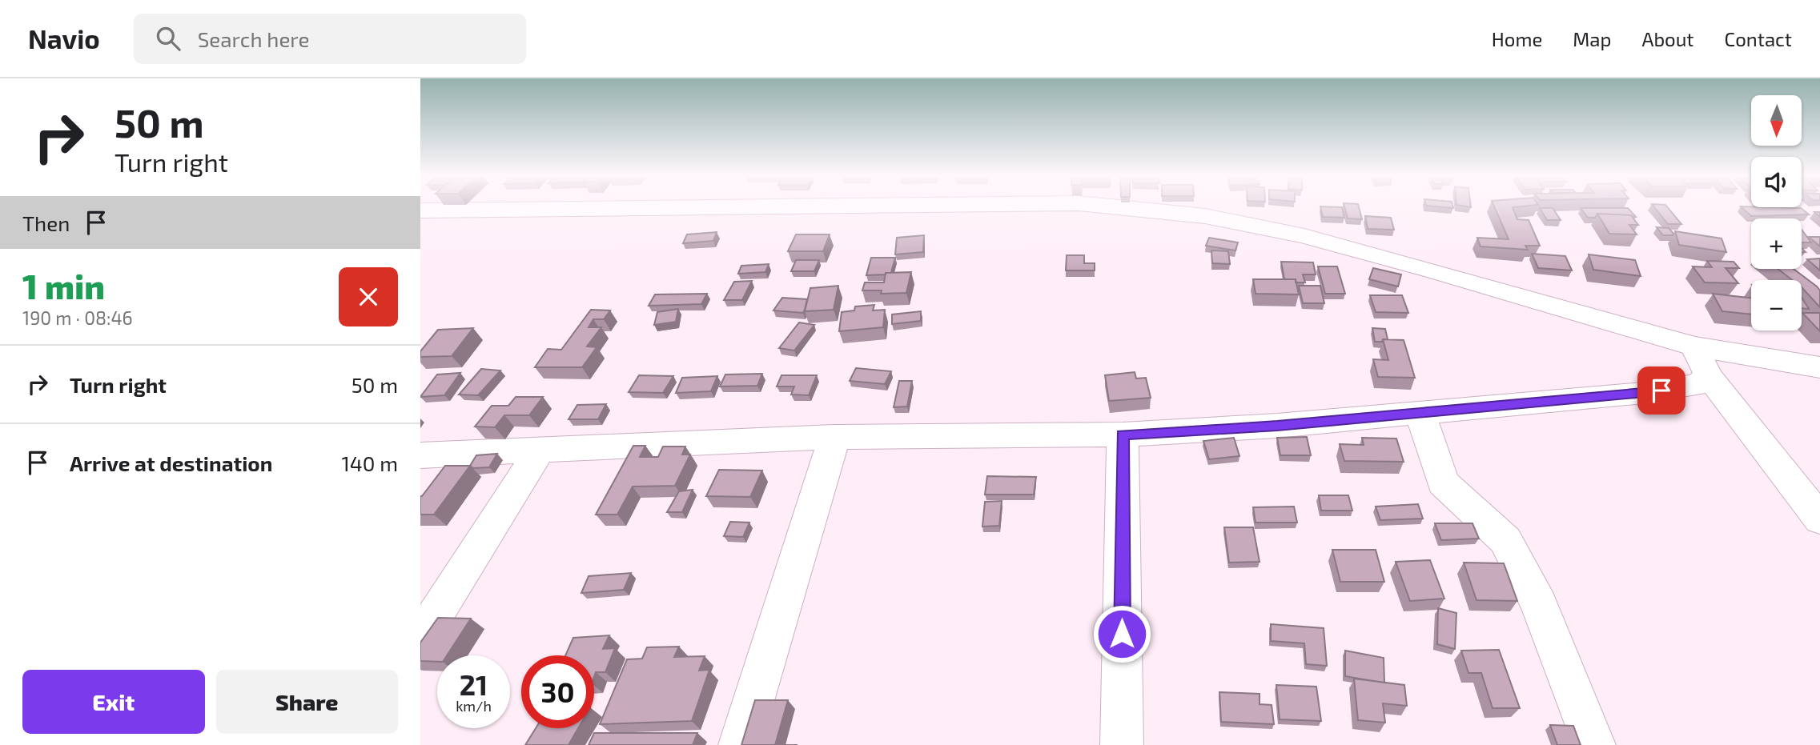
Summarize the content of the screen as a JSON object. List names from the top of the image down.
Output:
{
  "north": "bottom",
  "page": {
    "header": "Navio",
    "search": "Search here",
    "nav": [
      "Home",
      "Map",
      "About",
      "Contact"
    ],
    "turn": ["50 m", "Turn right"],
    "map_buttons": ["+", "−"],
    "then": "Then",
    "heading": ["1 min", "190 m · 08:46"],
    "list": [
      {
        "name": "Turn right",
        "value": "50 m"
      },
      {
        "name": "Arrive at destination",
        "value": "140 m"
      }
    ],
    "speed": "21 km/h",
    "limit": "30",
    "buttons": ["Exit", "Share"]
  }
}
